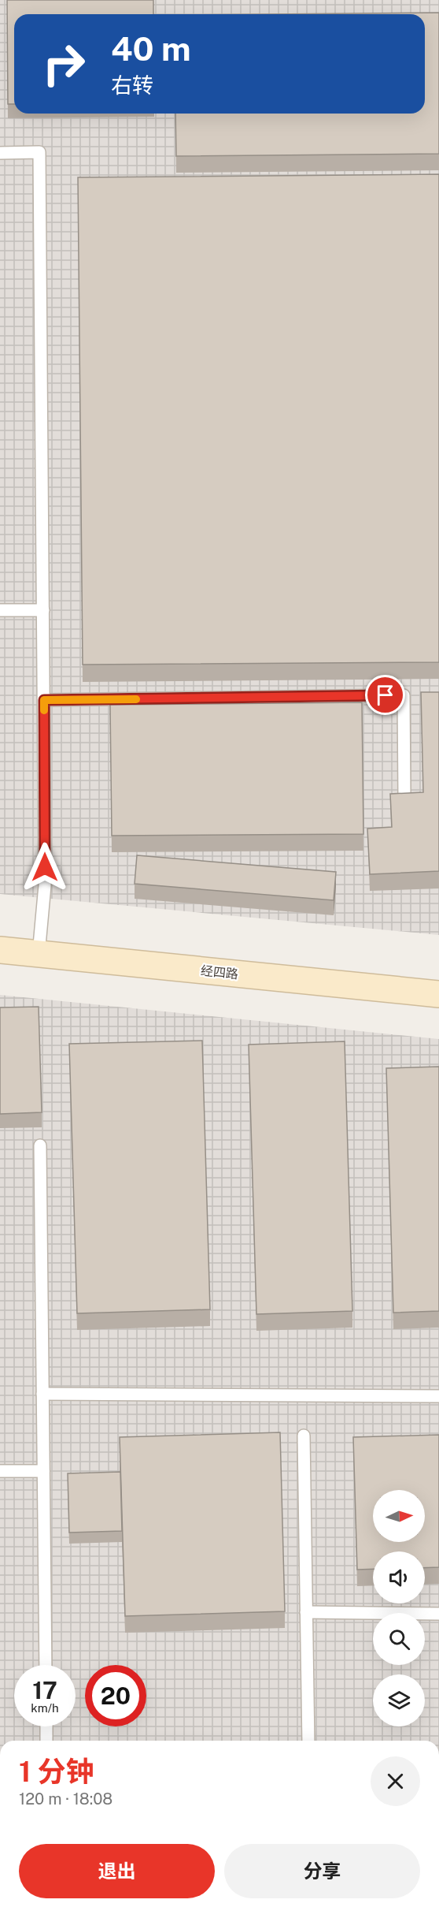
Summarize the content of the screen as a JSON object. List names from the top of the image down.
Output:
{
  "streets": {
    "street": ["经四路"]
  },
  "north": "right",
  "page": {
    "turn": ["40 m", "右转"],
    "speed": "17 km/h",
    "limit": "20",
    "heading": ["1 分钟", "120 m · 18:08"],
    "buttons": ["退出", "分享"]
  }
}
